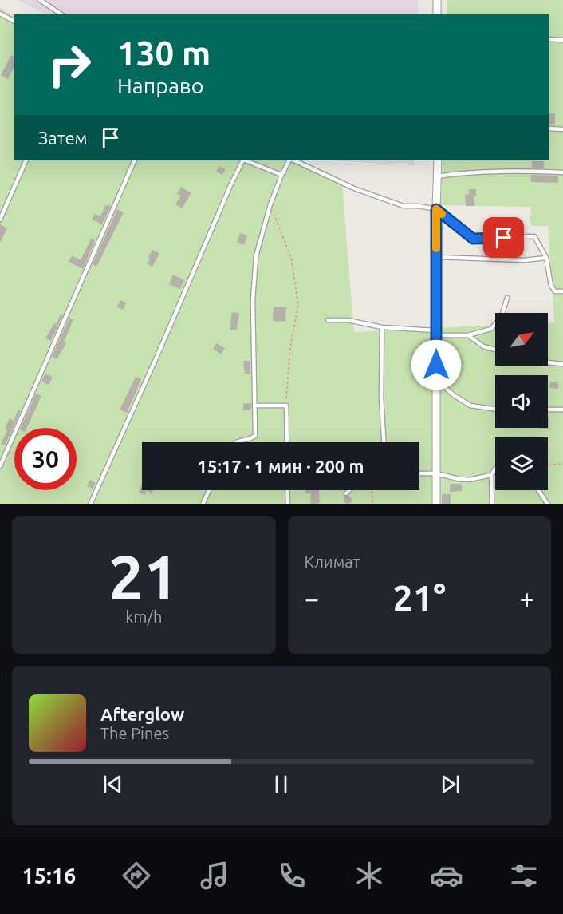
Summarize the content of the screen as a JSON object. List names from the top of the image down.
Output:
{
  "north": "top right",
  "page": {
    "turn": ["130 m", "Направо"],
    "then": "Затем",
    "limit": "30",
    "trip": "15:17 · 1 мин · 200 m",
    "tile": [
      ["21", "km/h"],
      "Климат"
    ],
    "heat": ["−", "21°", "+"],
    "song": ["Afterglow", "The Pines"],
    "tabs": "15:16"
  }
}
